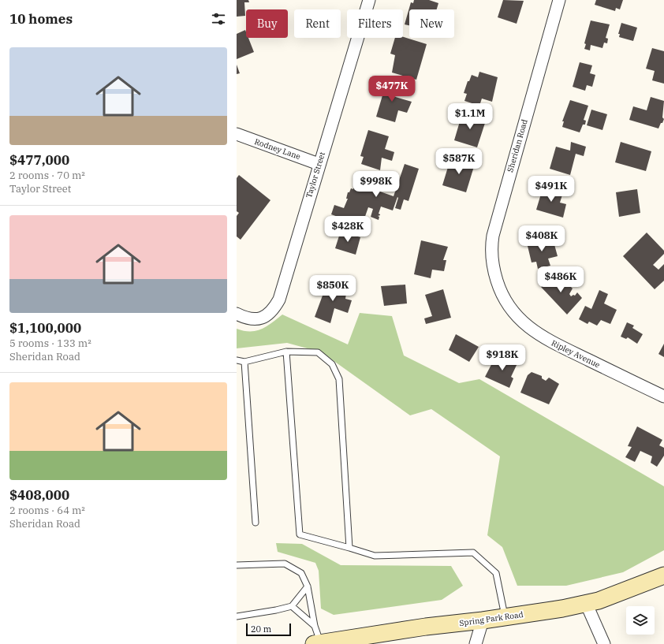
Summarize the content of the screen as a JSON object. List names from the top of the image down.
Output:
{
  "streets": {
    "main road": ["Spring Park Road"],
    "street": [
      "Sheridan Road",
      "Rodney Lane",
      "Taylor Street",
      "Ripley Avenue"
    ]
  },
  "crossings": [
    ["Sheridan Road", "Ripley Avenue"],
    ["Rodney Lane", "Taylor Street"]
  ],
  "scale_bar": "20 m",
  "page": {
    "heading": "10 homes",
    "chip": [
      "Buy",
      "Rent",
      "Filters",
      "New"
    ],
    "list": [
      {
        "name": "$477,000",
        "note": "2 rooms · 70 m² · Taylor Street"
      },
      {
        "name": "$1,100,000",
        "note": "5 rooms · 133 m² · Sheridan Road"
      },
      {
        "name": "$408,000",
        "note": "2 rooms · 64 m² · Sheridan Road"
      }
    ],
    "price": [
      "$477K",
      "$1.1M",
      "$587K",
      "$998K",
      "$491K",
      "$428K",
      "$408K",
      "$486K",
      "$850K",
      "$918K"
    ],
    "scale": "20 m"
  }
}
